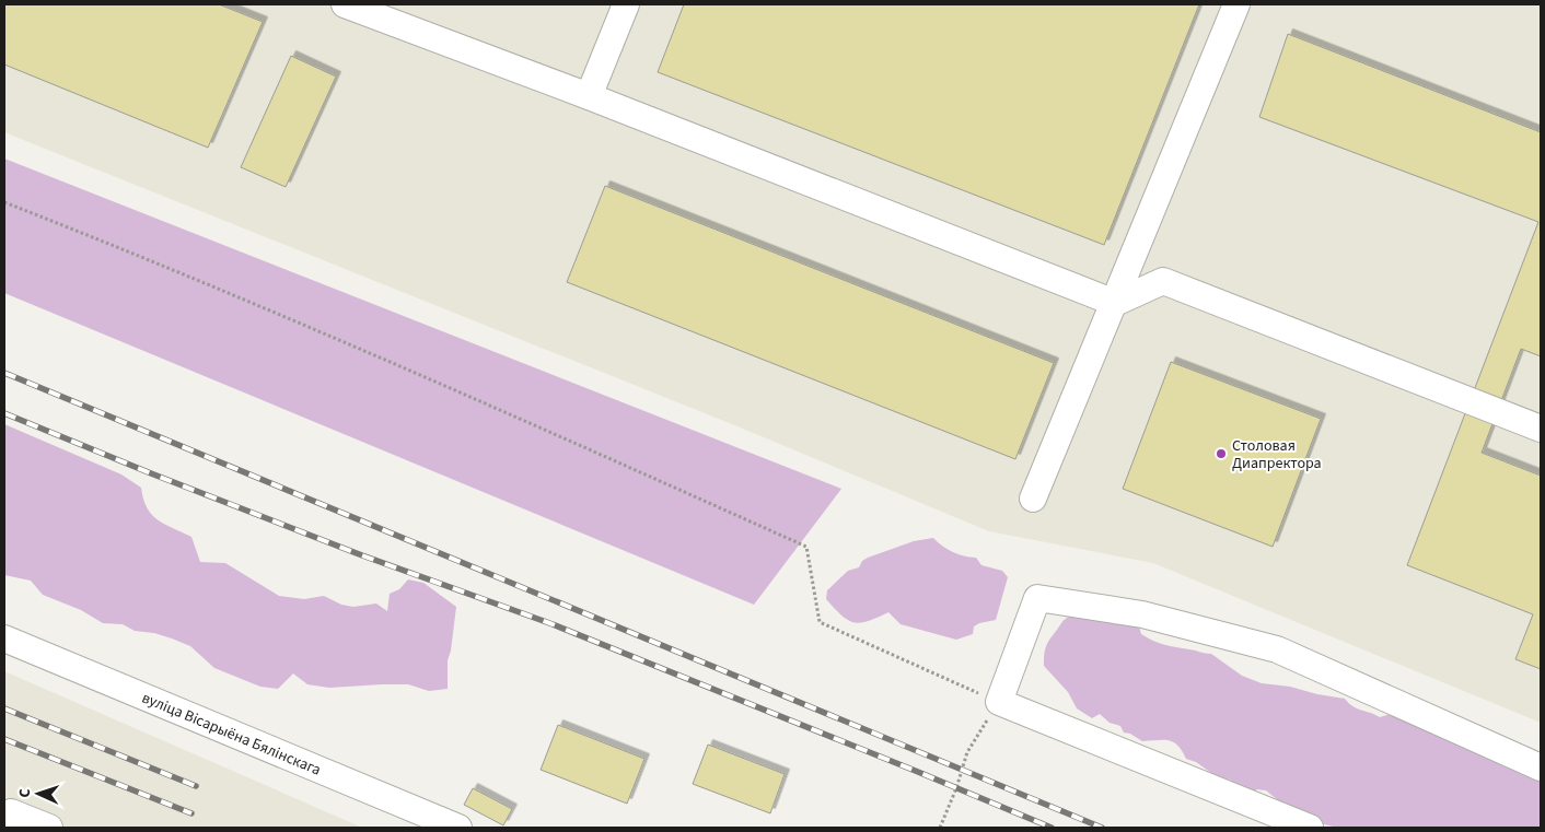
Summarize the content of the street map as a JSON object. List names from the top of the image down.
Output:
{
  "streets": {
    "street": ["вуліца Вісарыёна Бялінскага"]
  },
  "places": ["Столовая Диапректора"],
  "north": "left"
}
